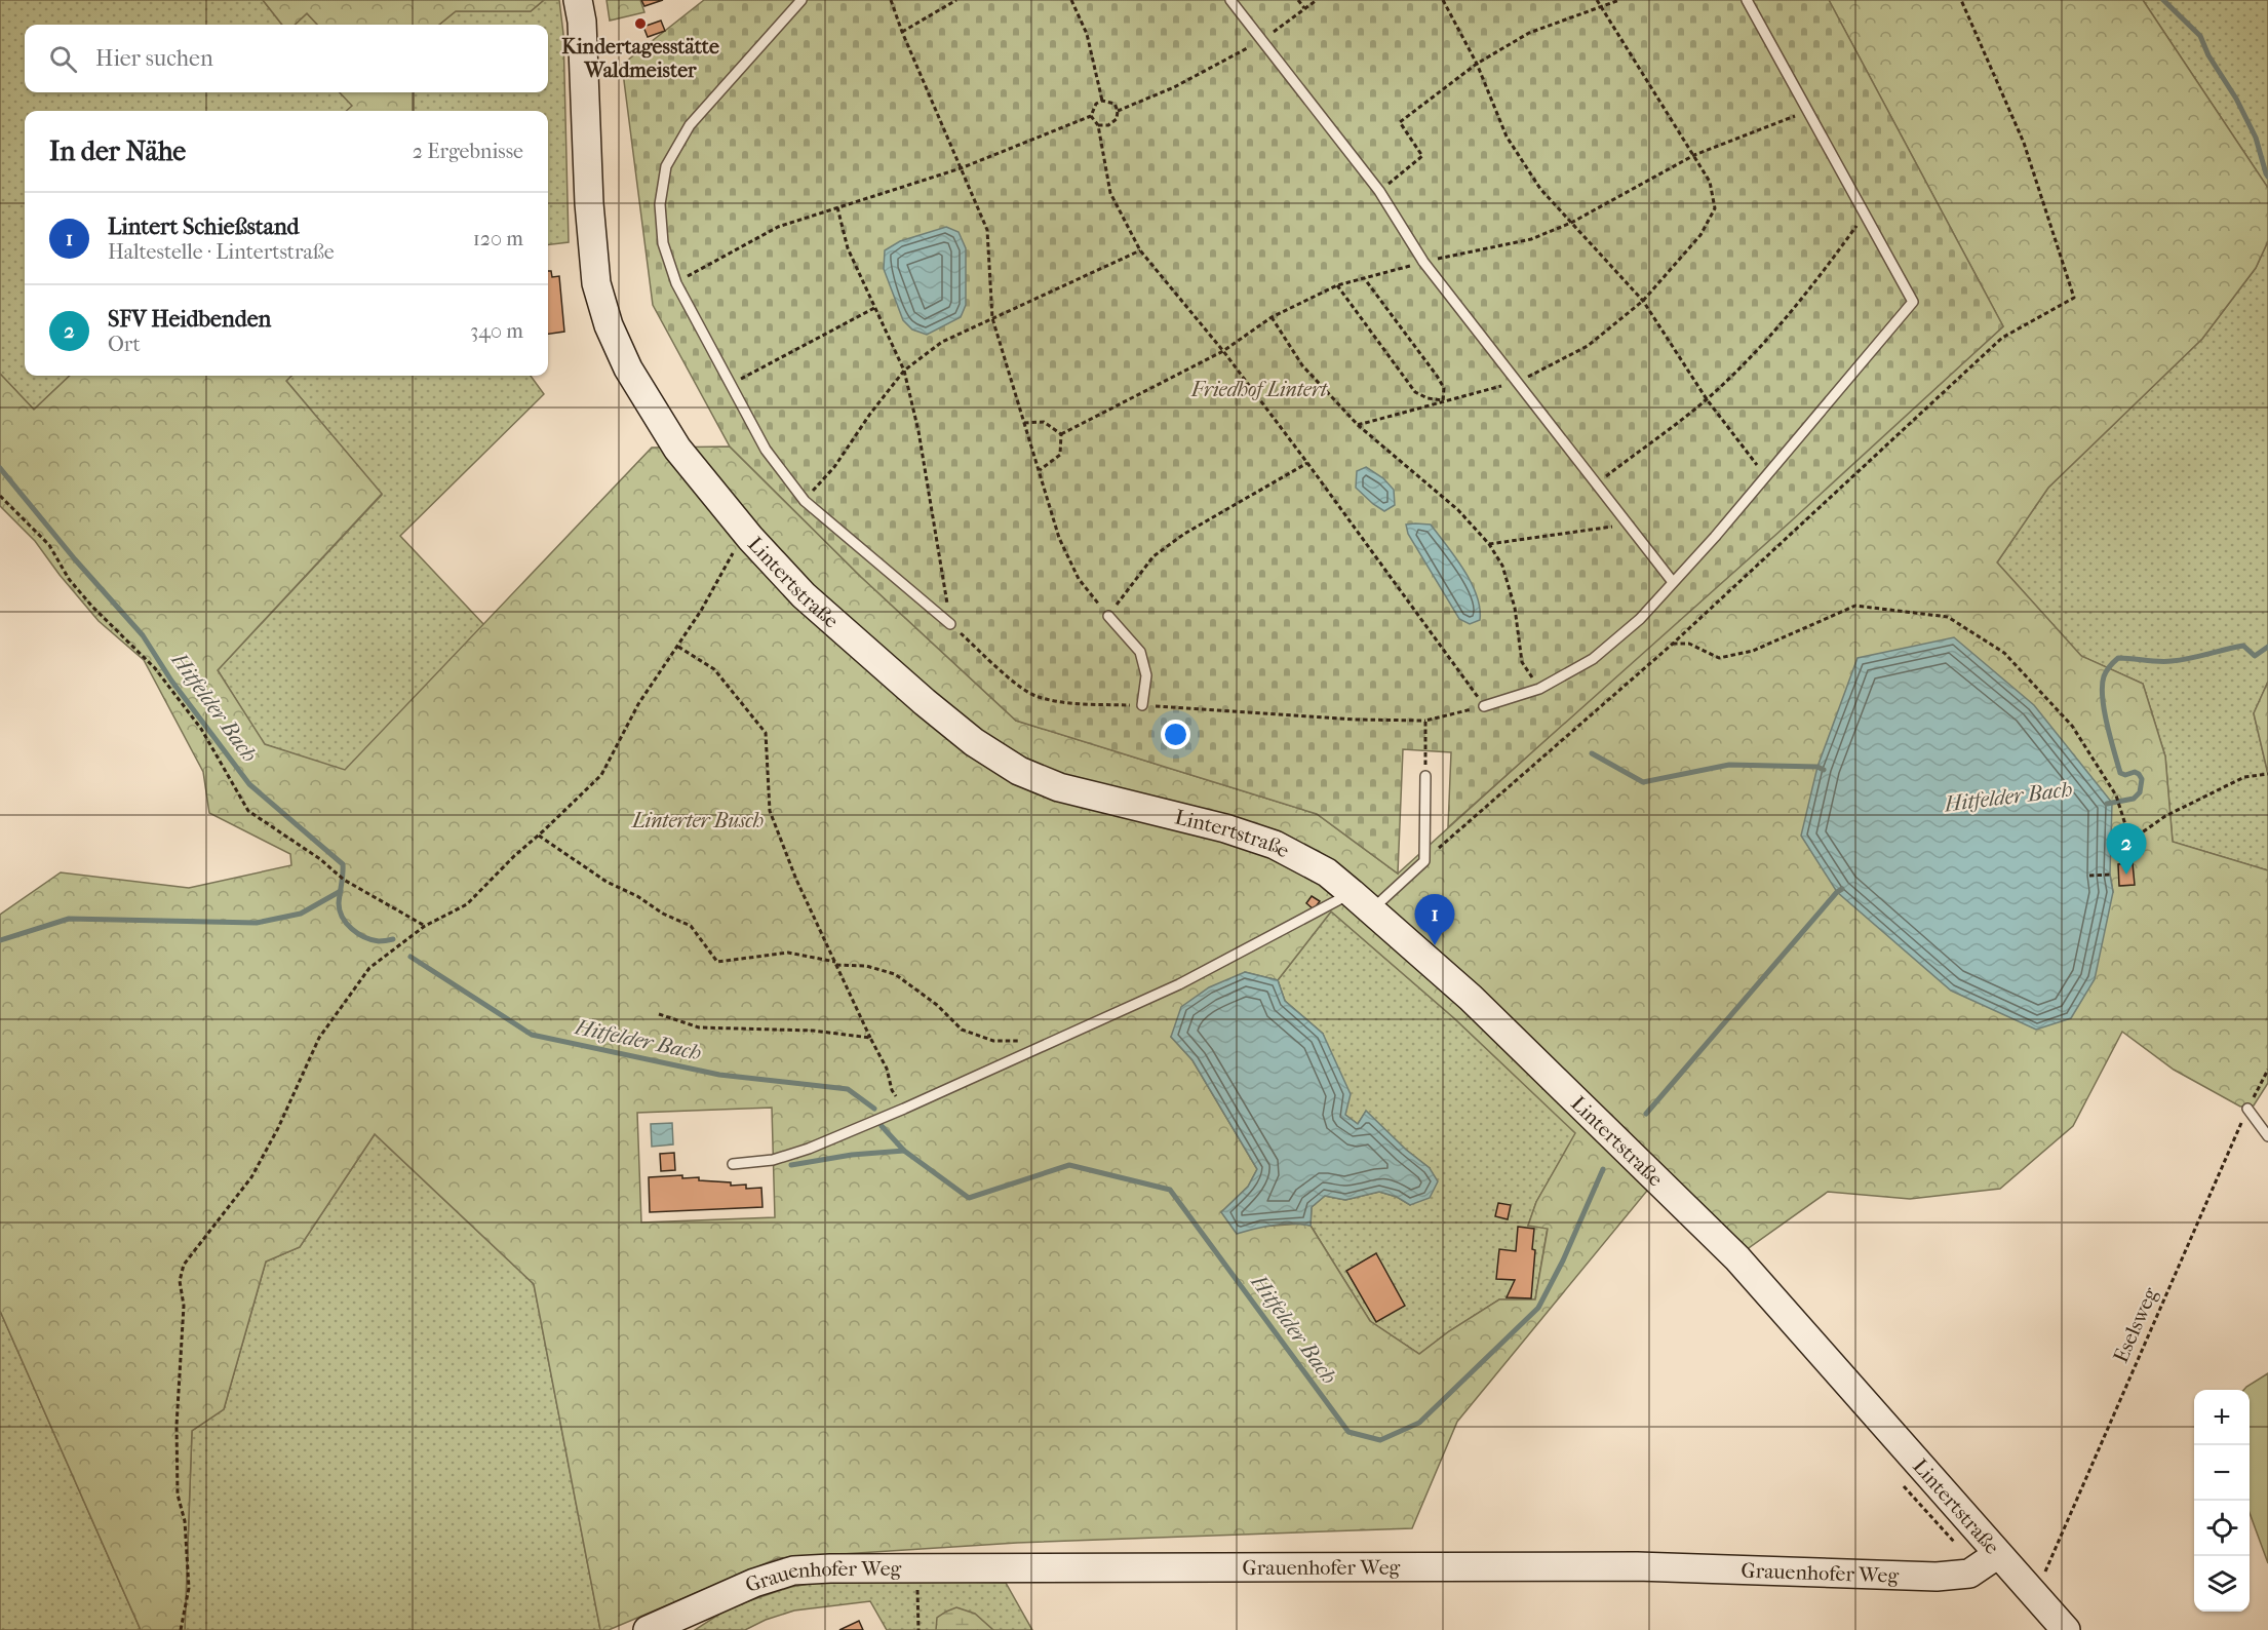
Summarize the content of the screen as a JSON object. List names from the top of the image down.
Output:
{
  "streets": {
    "main road": ["Lintertstraße", "Grauenhofer Weg"],
    "path": ["Eselsweg"]
  },
  "crossings": [
    ["Lintertstraße", "Eselsweg"],
    ["Lintertstraße", "Grauenhofer Weg"]
  ],
  "water": ["Hitfelder Bach"],
  "parks": ["Friedhof Lintert", "Linterter Busch"],
  "places": ["Kindertagesstätte Waldmeister"],
  "page": {
    "search": "Hier suchen",
    "heading": ["In der Nähe", "2 Ergebnisse"],
    "list": [
      {
        "mark": "1",
        "name": "Lintert Schießstand",
        "note": "Haltestelle · Lintertstraße",
        "value": "120 m"
      },
      {
        "mark": "2",
        "name": "SFV Heidbenden",
        "note": "Ort",
        "value": "340 m"
      }
    ],
    "pins": ["2", "1"],
    "map_buttons": ["+", "−"]
  }
}
